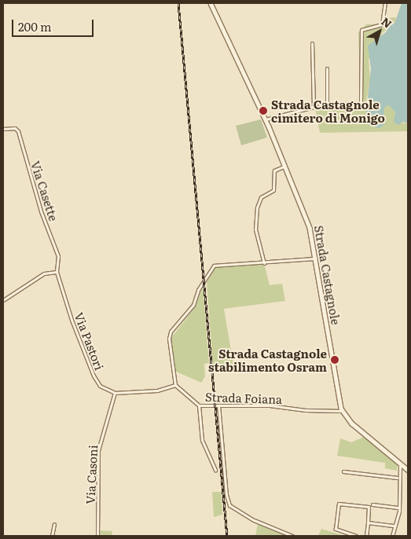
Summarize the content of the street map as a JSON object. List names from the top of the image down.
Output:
{
  "streets": {
    "main road": ["Strada Castagnole"],
    "street": [
      "Via Casette",
      "Via Pastori",
      "Strada Foiana",
      "Via Casoni"
    ]
  },
  "crossings": [
    ["Via Casette", "Via Pastori"],
    ["Strada Castagnole", "Strada Foiana"],
    ["Via Pastori", "Via Casoni"]
  ],
  "places": ["Strada Castagnole cimitero di Monigo", "Strada Castagnole stabilimento Osram"],
  "scale_bar": "200 m",
  "north": "top right"
}
